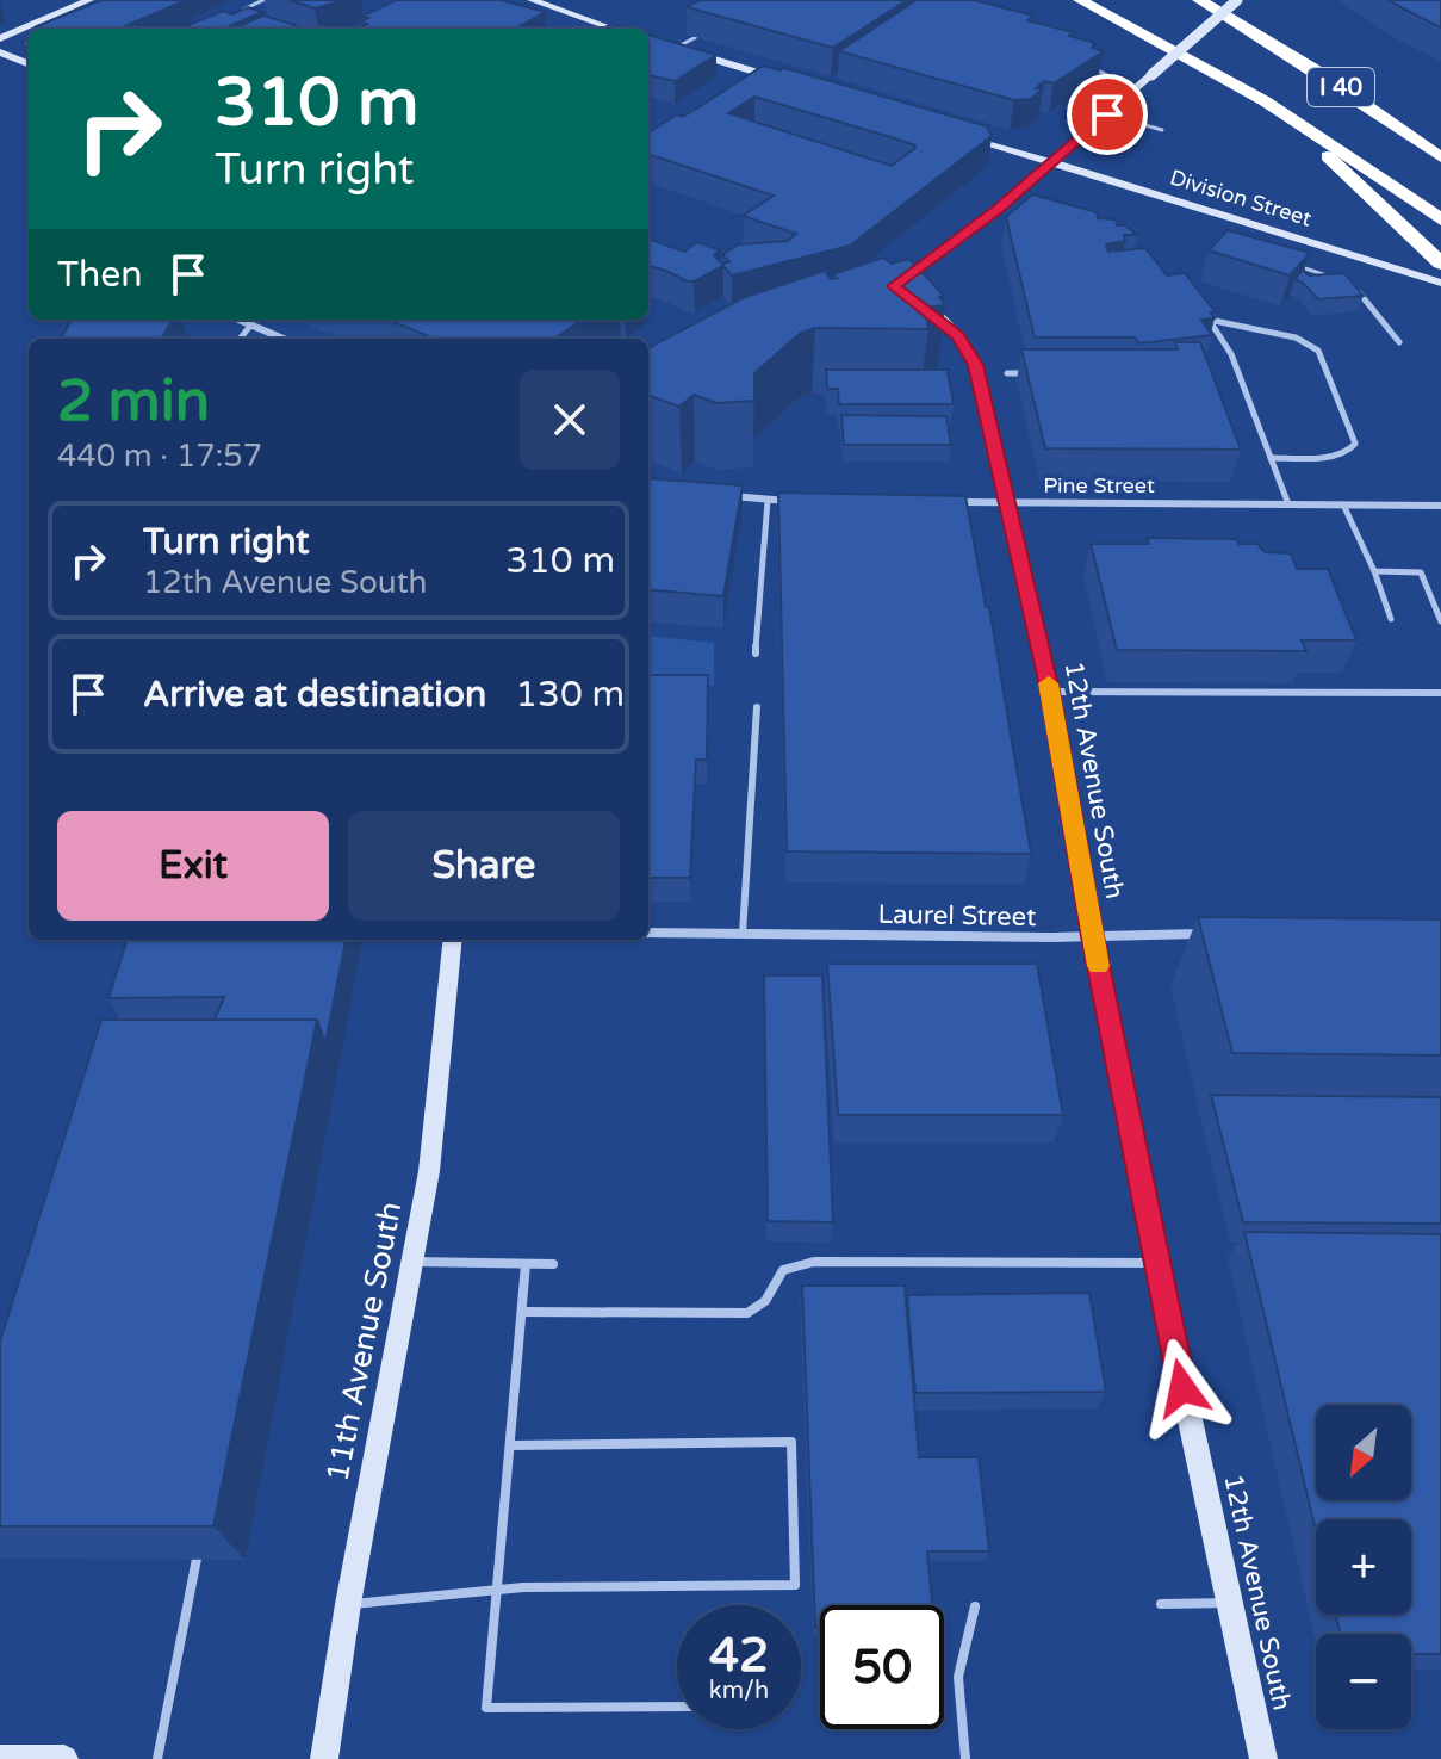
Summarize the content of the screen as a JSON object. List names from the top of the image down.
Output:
{
  "streets": {
    "highway": ["I 40"],
    "main road": ["Division Street", "12th Avenue South", "11th Avenue South"],
    "street": ["Pine Street", "Laurel Street"]
  },
  "crossings": [
    ["Division Street", "12th Avenue South"],
    ["Pine Street", "12th Avenue South"],
    ["12th Avenue South", "Laurel Street"]
  ],
  "north": "bottom left",
  "page": {
    "turn": ["310 m", "Turn right"],
    "then": "Then",
    "heading": ["2 min", "440 m · 17:57"],
    "list": [
      {
        "name": "Turn right",
        "note": "12th Avenue South",
        "value": "310 m"
      },
      {
        "name": "Arrive at destination",
        "value": "130 m"
      }
    ],
    "buttons": ["Exit", "Share"],
    "map_buttons": ["+", "−"],
    "speed": "42 km/h",
    "limit": "50"
  }
}
